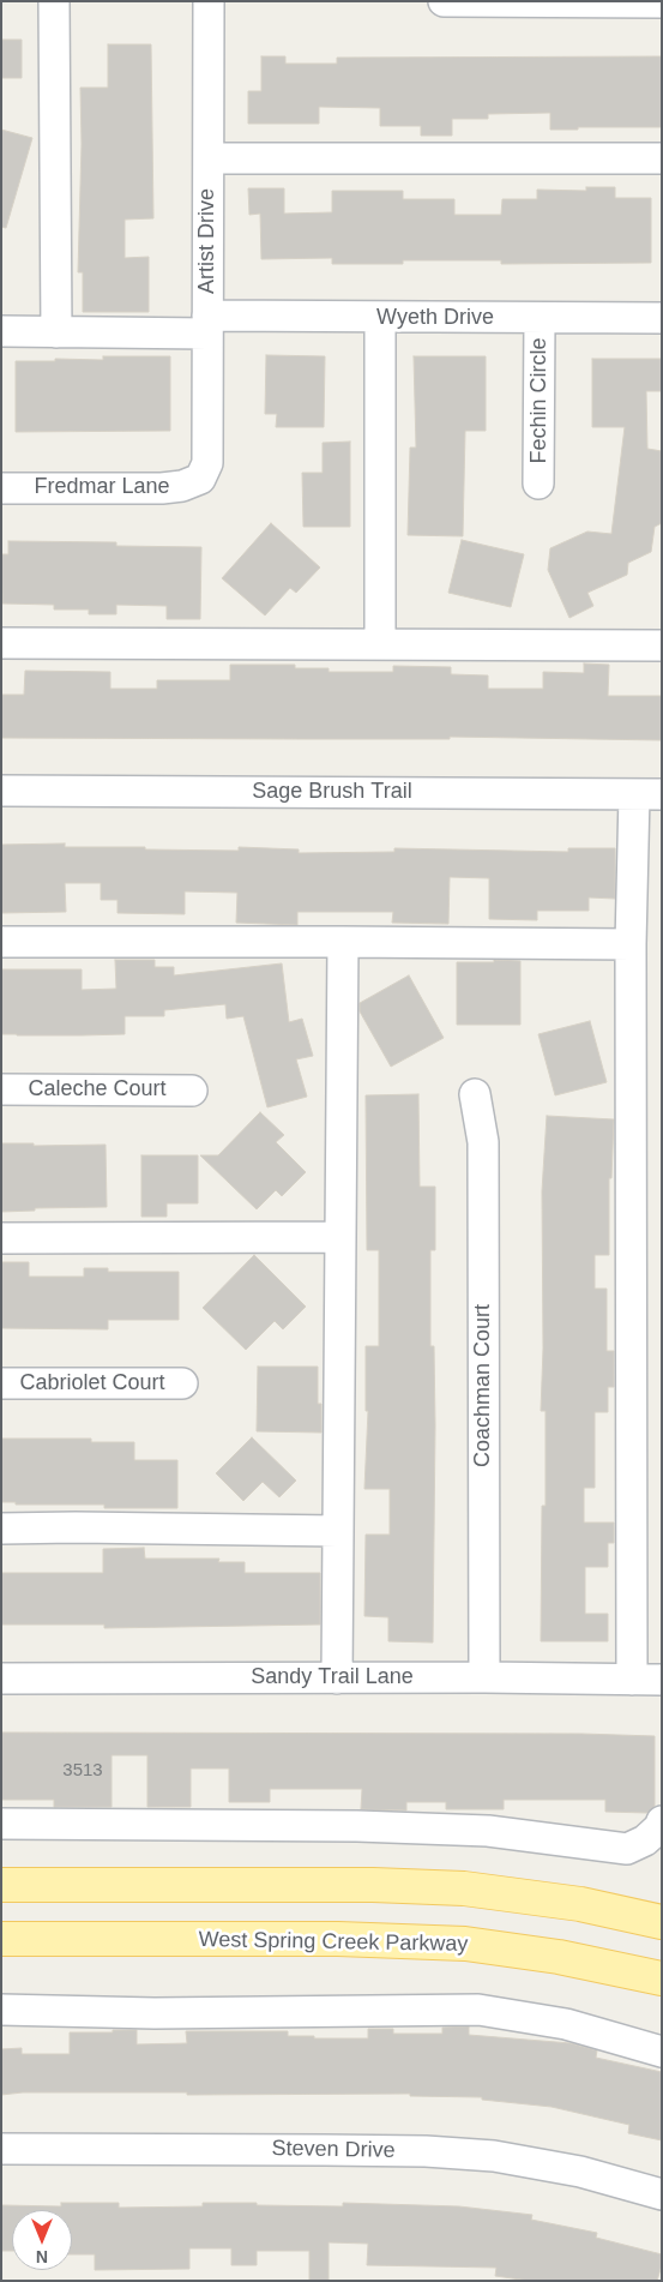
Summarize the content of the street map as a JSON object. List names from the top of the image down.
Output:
{
  "streets": {
    "main road": ["West Spring Creek Parkway"],
    "street": [
      "Artist Drive",
      "Wyeth Drive",
      "Fechin Circle",
      "Fredmar Lane",
      "Sage Brush Trail",
      "Caleche Court",
      "Cabriolet Court",
      "Coachman Court",
      "Sandy Trail Lane",
      "Steven Drive"
    ]
  },
  "crossings": [
    ["Artist Drive", "Wyeth Drive"],
    ["Artist Drive", "Fredmar Lane"],
    ["Wyeth Drive", "Fechin Circle"],
    ["Coachman Court", "Sandy Trail Lane"]
  ],
  "house_numbers": ["3513"],
  "north": "bottom"
}
